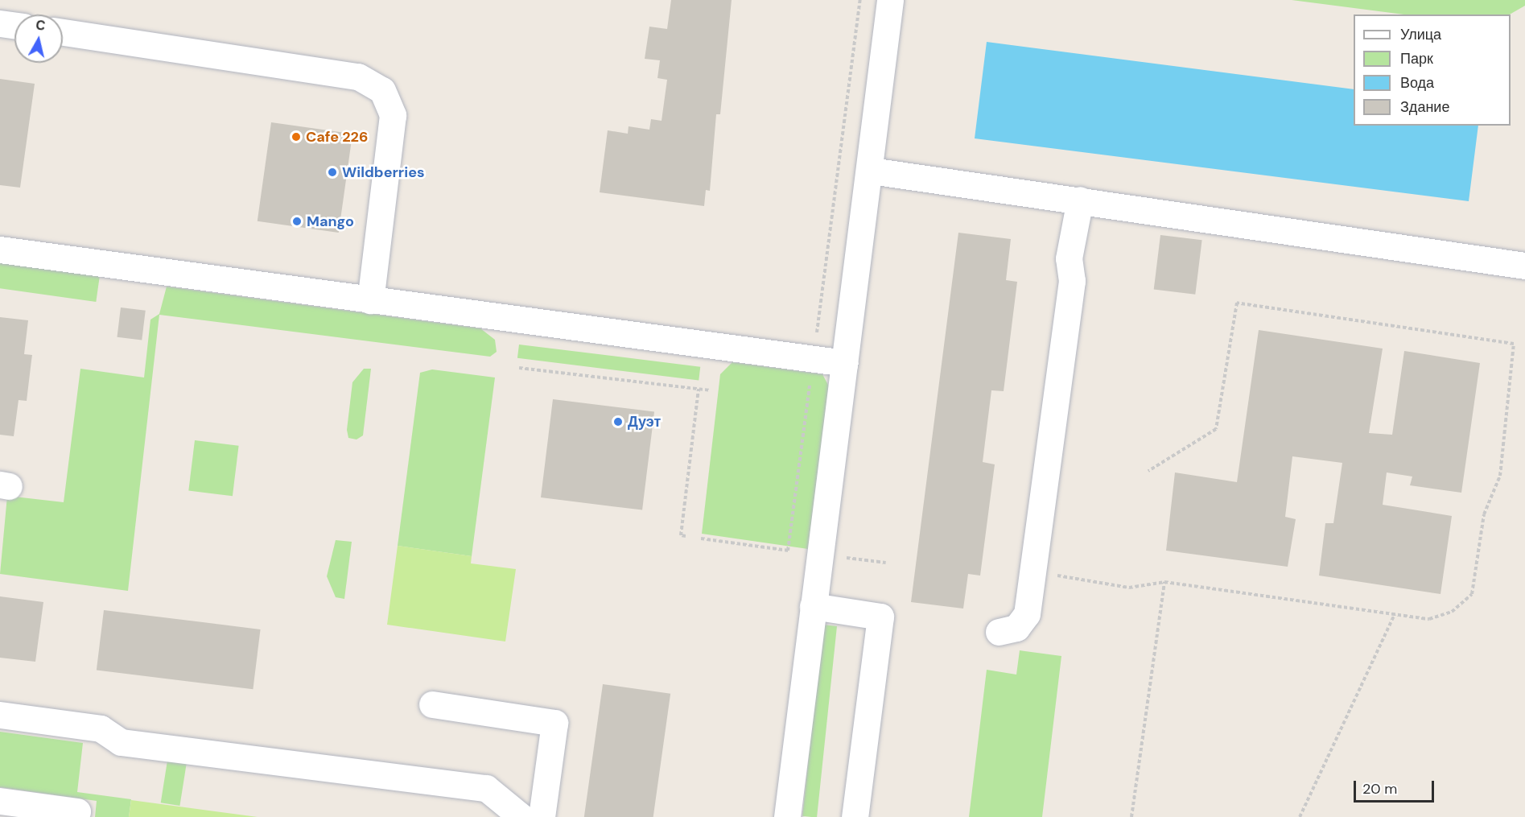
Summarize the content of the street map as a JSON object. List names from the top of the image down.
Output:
{
  "places": [
    "Cafe 226",
    "Wildberries",
    "Mango",
    "Дуэт"
  ],
  "legend": [
    "Улица",
    "Парк",
    "Вода",
    "Здание"
  ],
  "scale_bar": "20 m",
  "north": "top"
}
